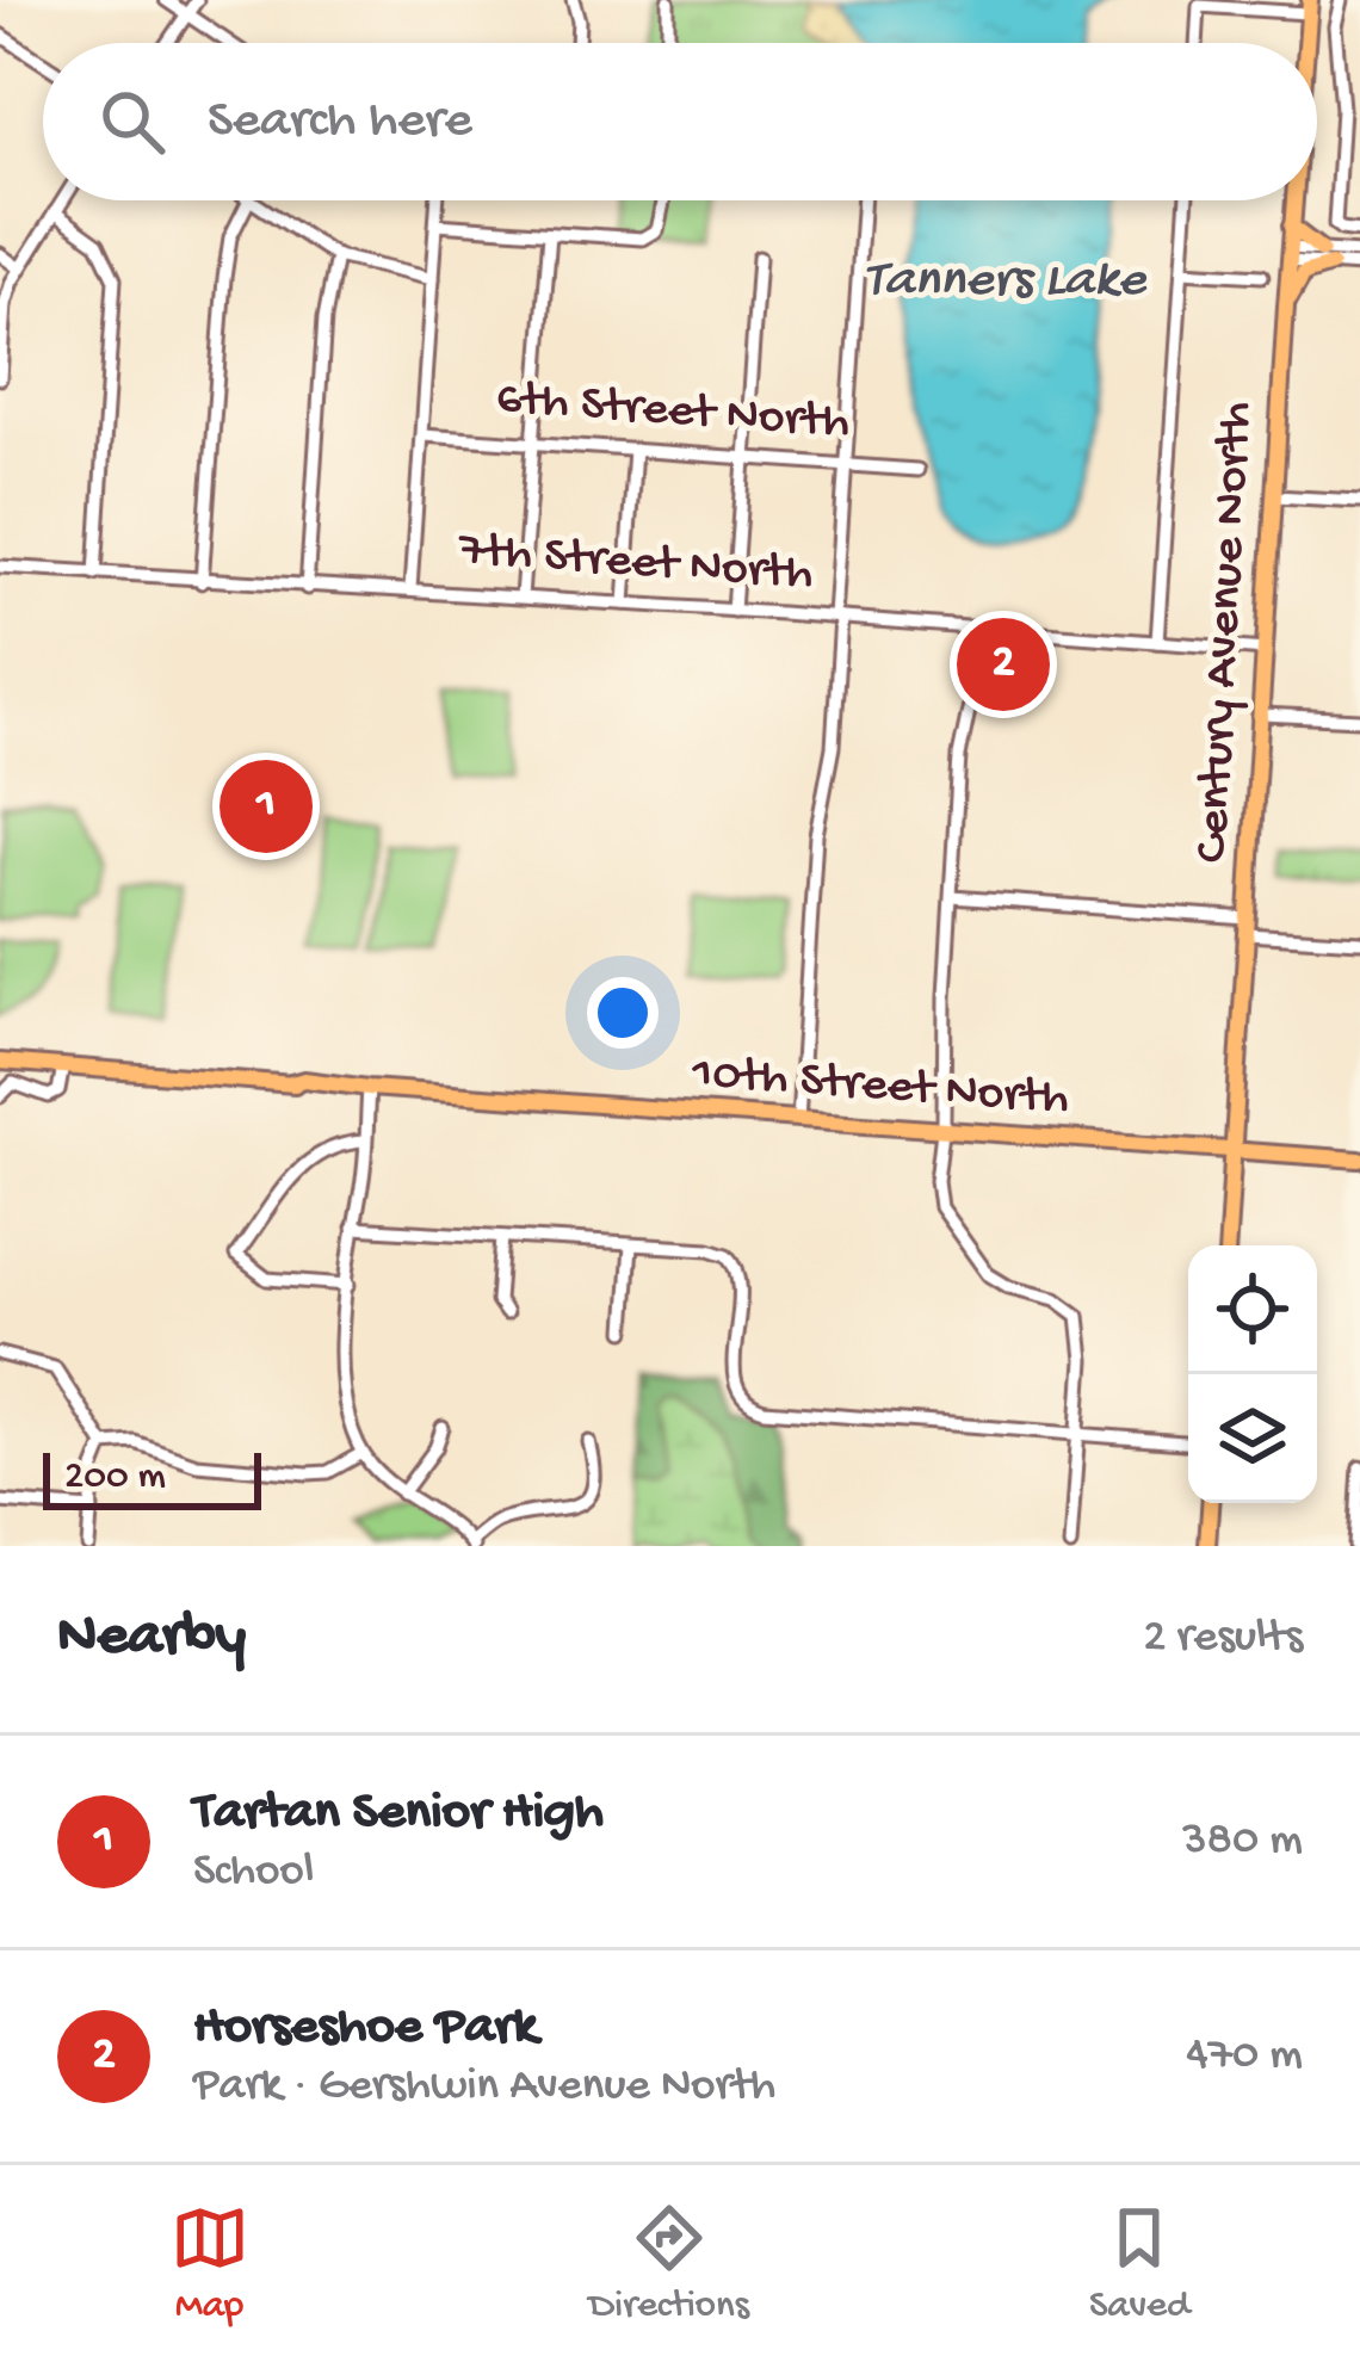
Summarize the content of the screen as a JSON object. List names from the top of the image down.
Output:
{
  "streets": {
    "main road": ["Century Avenue North", "10th Street North"],
    "street": ["6th Street North", "7th Street North"]
  },
  "crossings": [
    ["7th Street North", "Century Avenue North"],
    ["Century Avenue North", "10th Street North"]
  ],
  "water": ["Tanners Lake"],
  "scale_bar": "200 m",
  "page": {
    "search": "Search here",
    "pins": ["2", "1"],
    "scale": "200 m",
    "heading": ["Nearby", "2 results"],
    "list": [
      {
        "mark": "1",
        "name": "Tartan Senior High",
        "note": "School",
        "value": "380 m"
      },
      {
        "mark": "2",
        "name": "Horseshoe Park",
        "note": "Park · Gershwin Avenue North",
        "value": "470 m"
      }
    ],
    "nav": ["Map", "Directions", "Saved"]
  }
}
